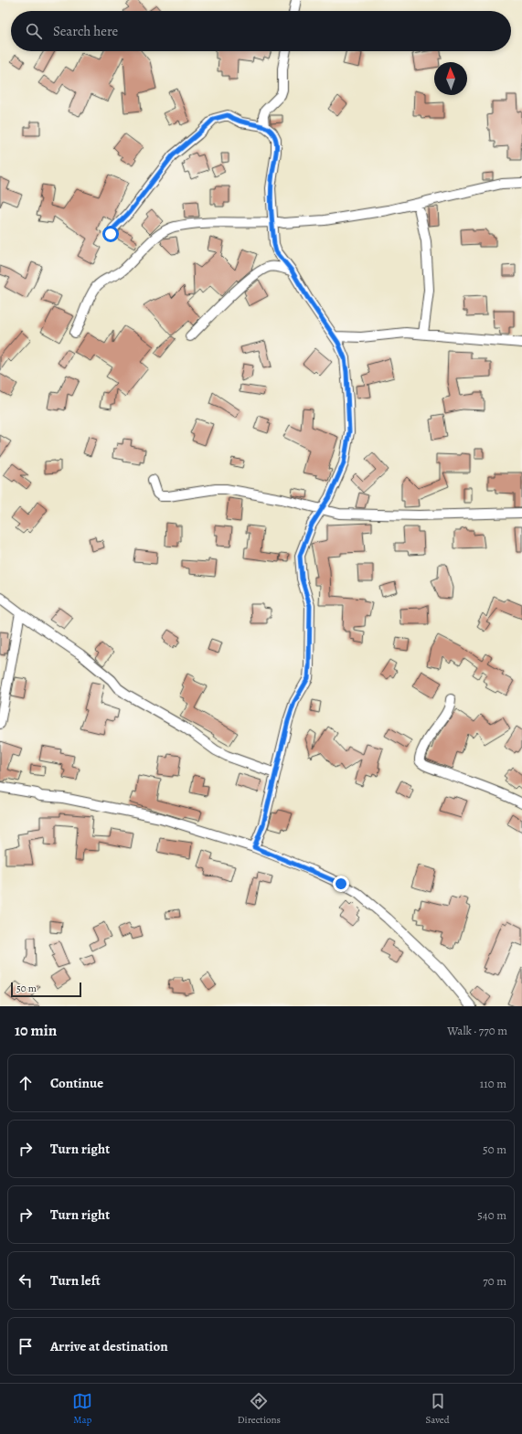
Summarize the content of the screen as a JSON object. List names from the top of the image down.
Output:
{
  "scale_bar": "50 m",
  "north": "top",
  "page": {
    "search": "Search here",
    "scale": "50 m",
    "heading": ["10 min", "Walk · 770 m"],
    "list": [
      ["Continue", "110 m"],
      ["Turn right", "50 m"],
      ["Turn right", "540 m"],
      ["Turn left", "70 m"],
      "Arrive at destination"
    ],
    "nav": ["Map", "Directions", "Saved"]
  }
}
